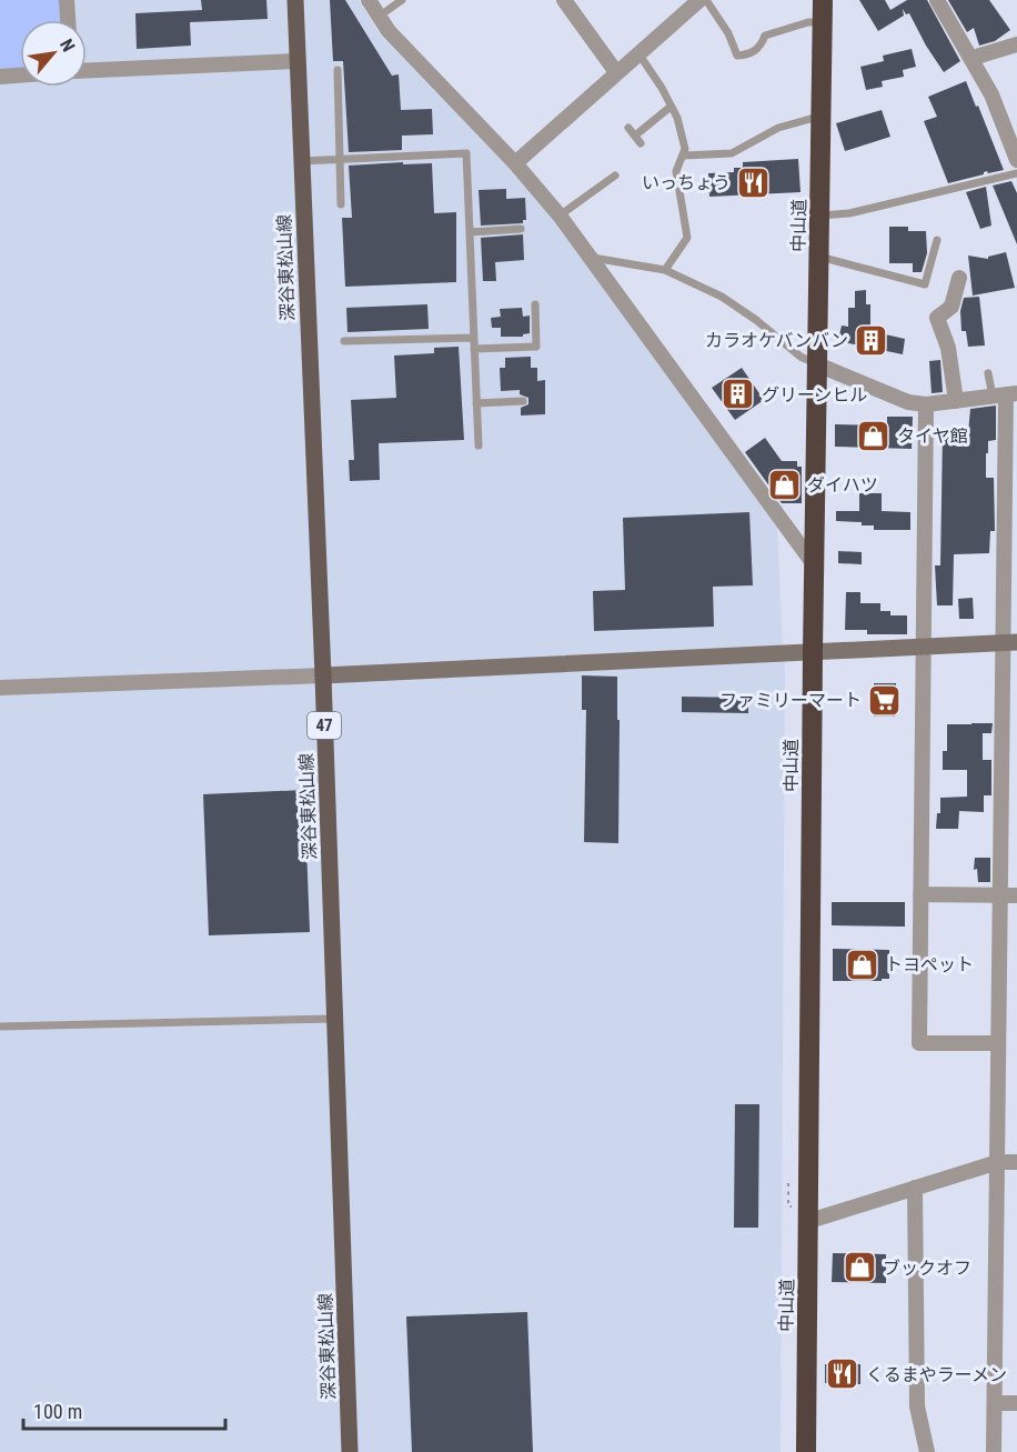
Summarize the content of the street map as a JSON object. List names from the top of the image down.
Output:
{
  "streets": {
    "highway": ["中山道"],
    "main road": ["深谷東松山線", "47"]
  },
  "places": {
    "restaurant": ["いっちょう", "くるまやラーメン"],
    "building": ["カラオケバンバン", "グリーンヒル"],
    "shop": [
      "タイヤ館",
      "ダイハツ",
      "トヨペット",
      "ブックオフ"
    ],
    "supermarket": ["ファミリーマート"]
  },
  "scale_bar": "100 m",
  "north": "top right"
}
